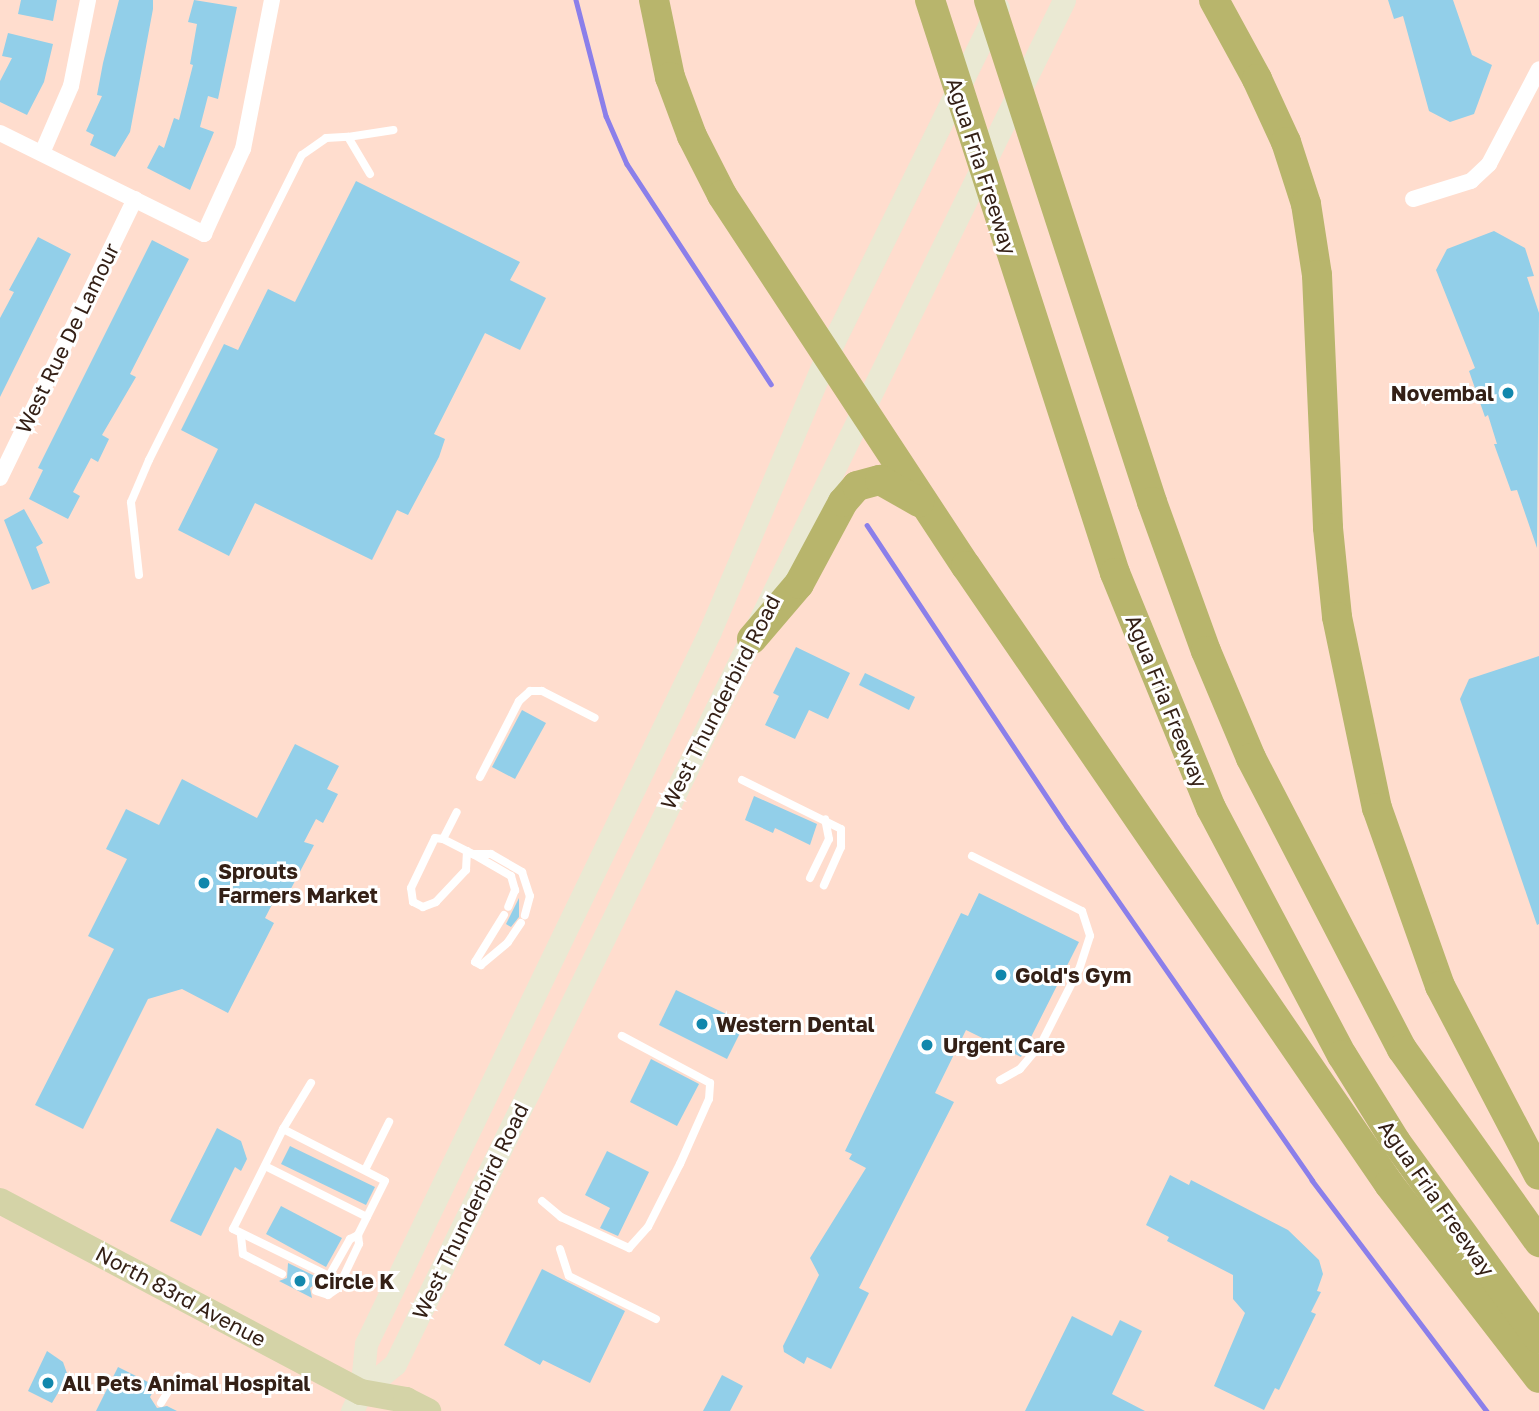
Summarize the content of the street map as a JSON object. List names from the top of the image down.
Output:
{
  "streets": {
    "highway": ["Agua Fria Freeway"],
    "main road": ["West Thunderbird Road", "North 83rd Avenue"],
    "street": ["West Rue De Lamour"]
  },
  "crossings": [
    ["West Thunderbird Road", "North 83rd Avenue"]
  ],
  "places": [
    "Novembal",
    "Sprouts Farmers Market",
    "Gold's Gym",
    "Western Dental",
    "Urgent Care",
    "Circle K",
    "All Pets Animal Hospital"
  ]
}
